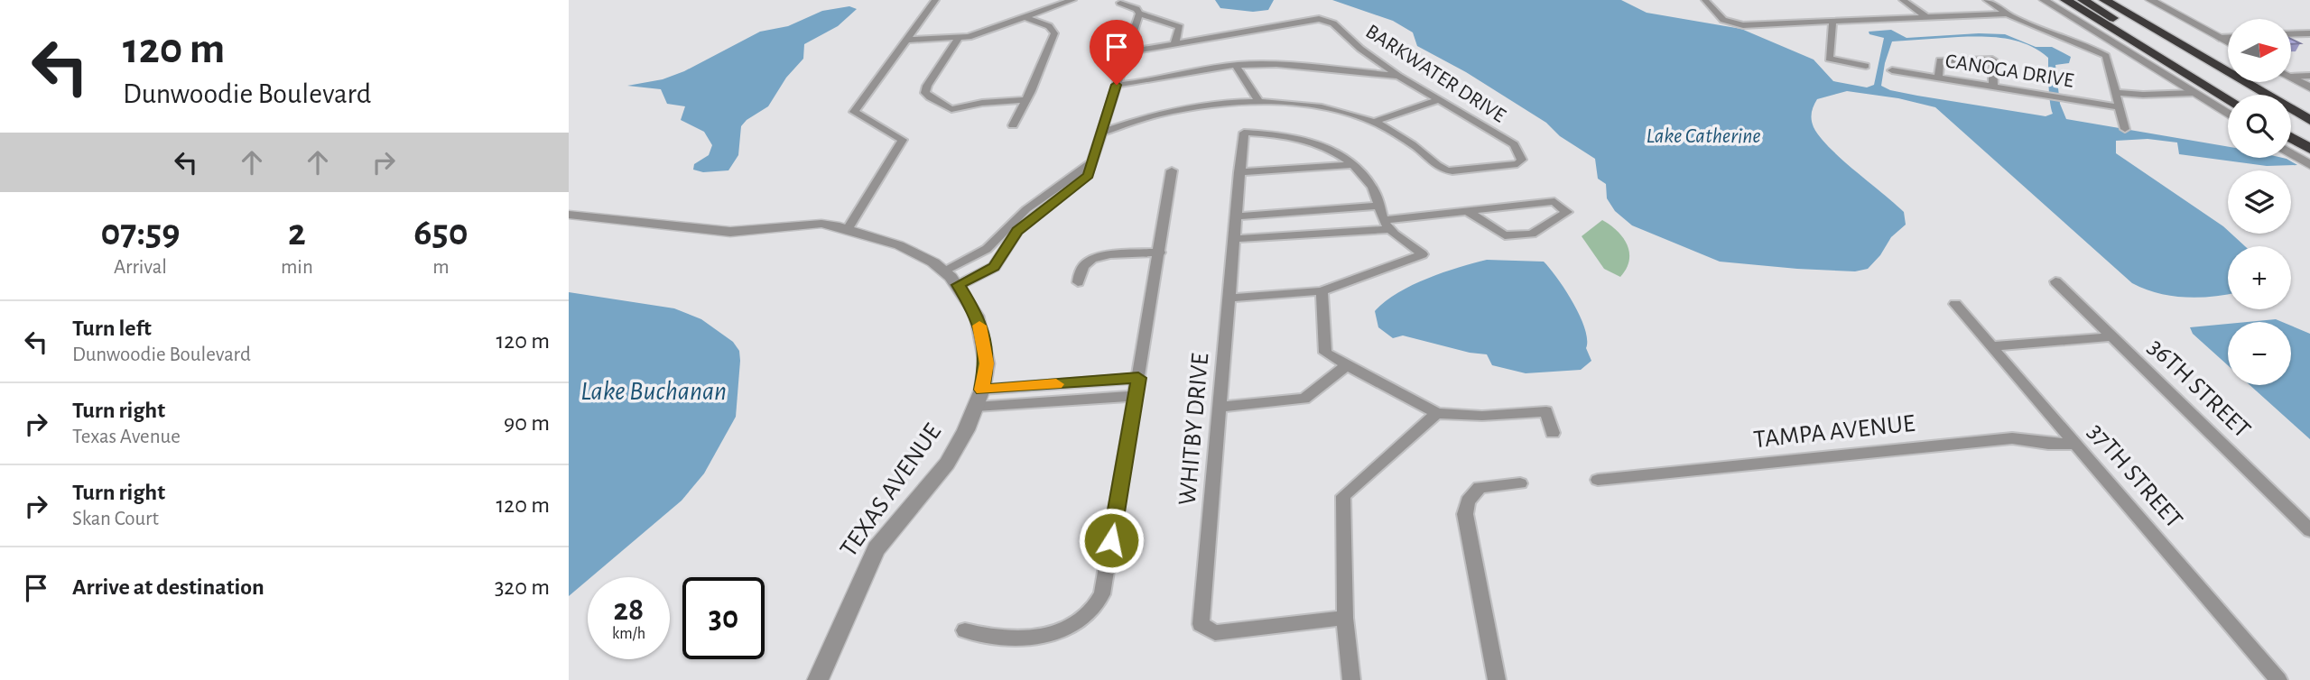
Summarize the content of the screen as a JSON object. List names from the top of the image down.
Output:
{
  "streets": {
    "street": [
      "CANOGA DRIVE",
      "BARKWATER DRIVE",
      "36TH STREET",
      "WHITBY DRIVE",
      "TAMPA AVENUE",
      "37TH STREET",
      "TEXAS AVENUE"
    ]
  },
  "crossings": [
    ["TAMPA AVENUE", "37TH STREET"]
  ],
  "water": ["Lake Catherine", "Lake Buchanan"],
  "north": "right",
  "page": {
    "turn": ["120 m", "Dunwoodie Boulevard"],
    "map_buttons": ["+", "−"],
    "eta": [
      "07:59",
      "Arrival",
      "2",
      "min",
      "650",
      "m"
    ],
    "list": [
      {
        "name": "Turn left",
        "note": "Dunwoodie Boulevard",
        "value": "120 m"
      },
      {
        "name": "Turn right",
        "note": "Texas Avenue",
        "value": "90 m"
      },
      {
        "name": "Turn right",
        "note": "Skan Court",
        "value": "120 m"
      },
      {
        "name": "Arrive at destination",
        "value": "320 m"
      }
    ],
    "speed": "28 km/h",
    "limit": "30"
  }
}
